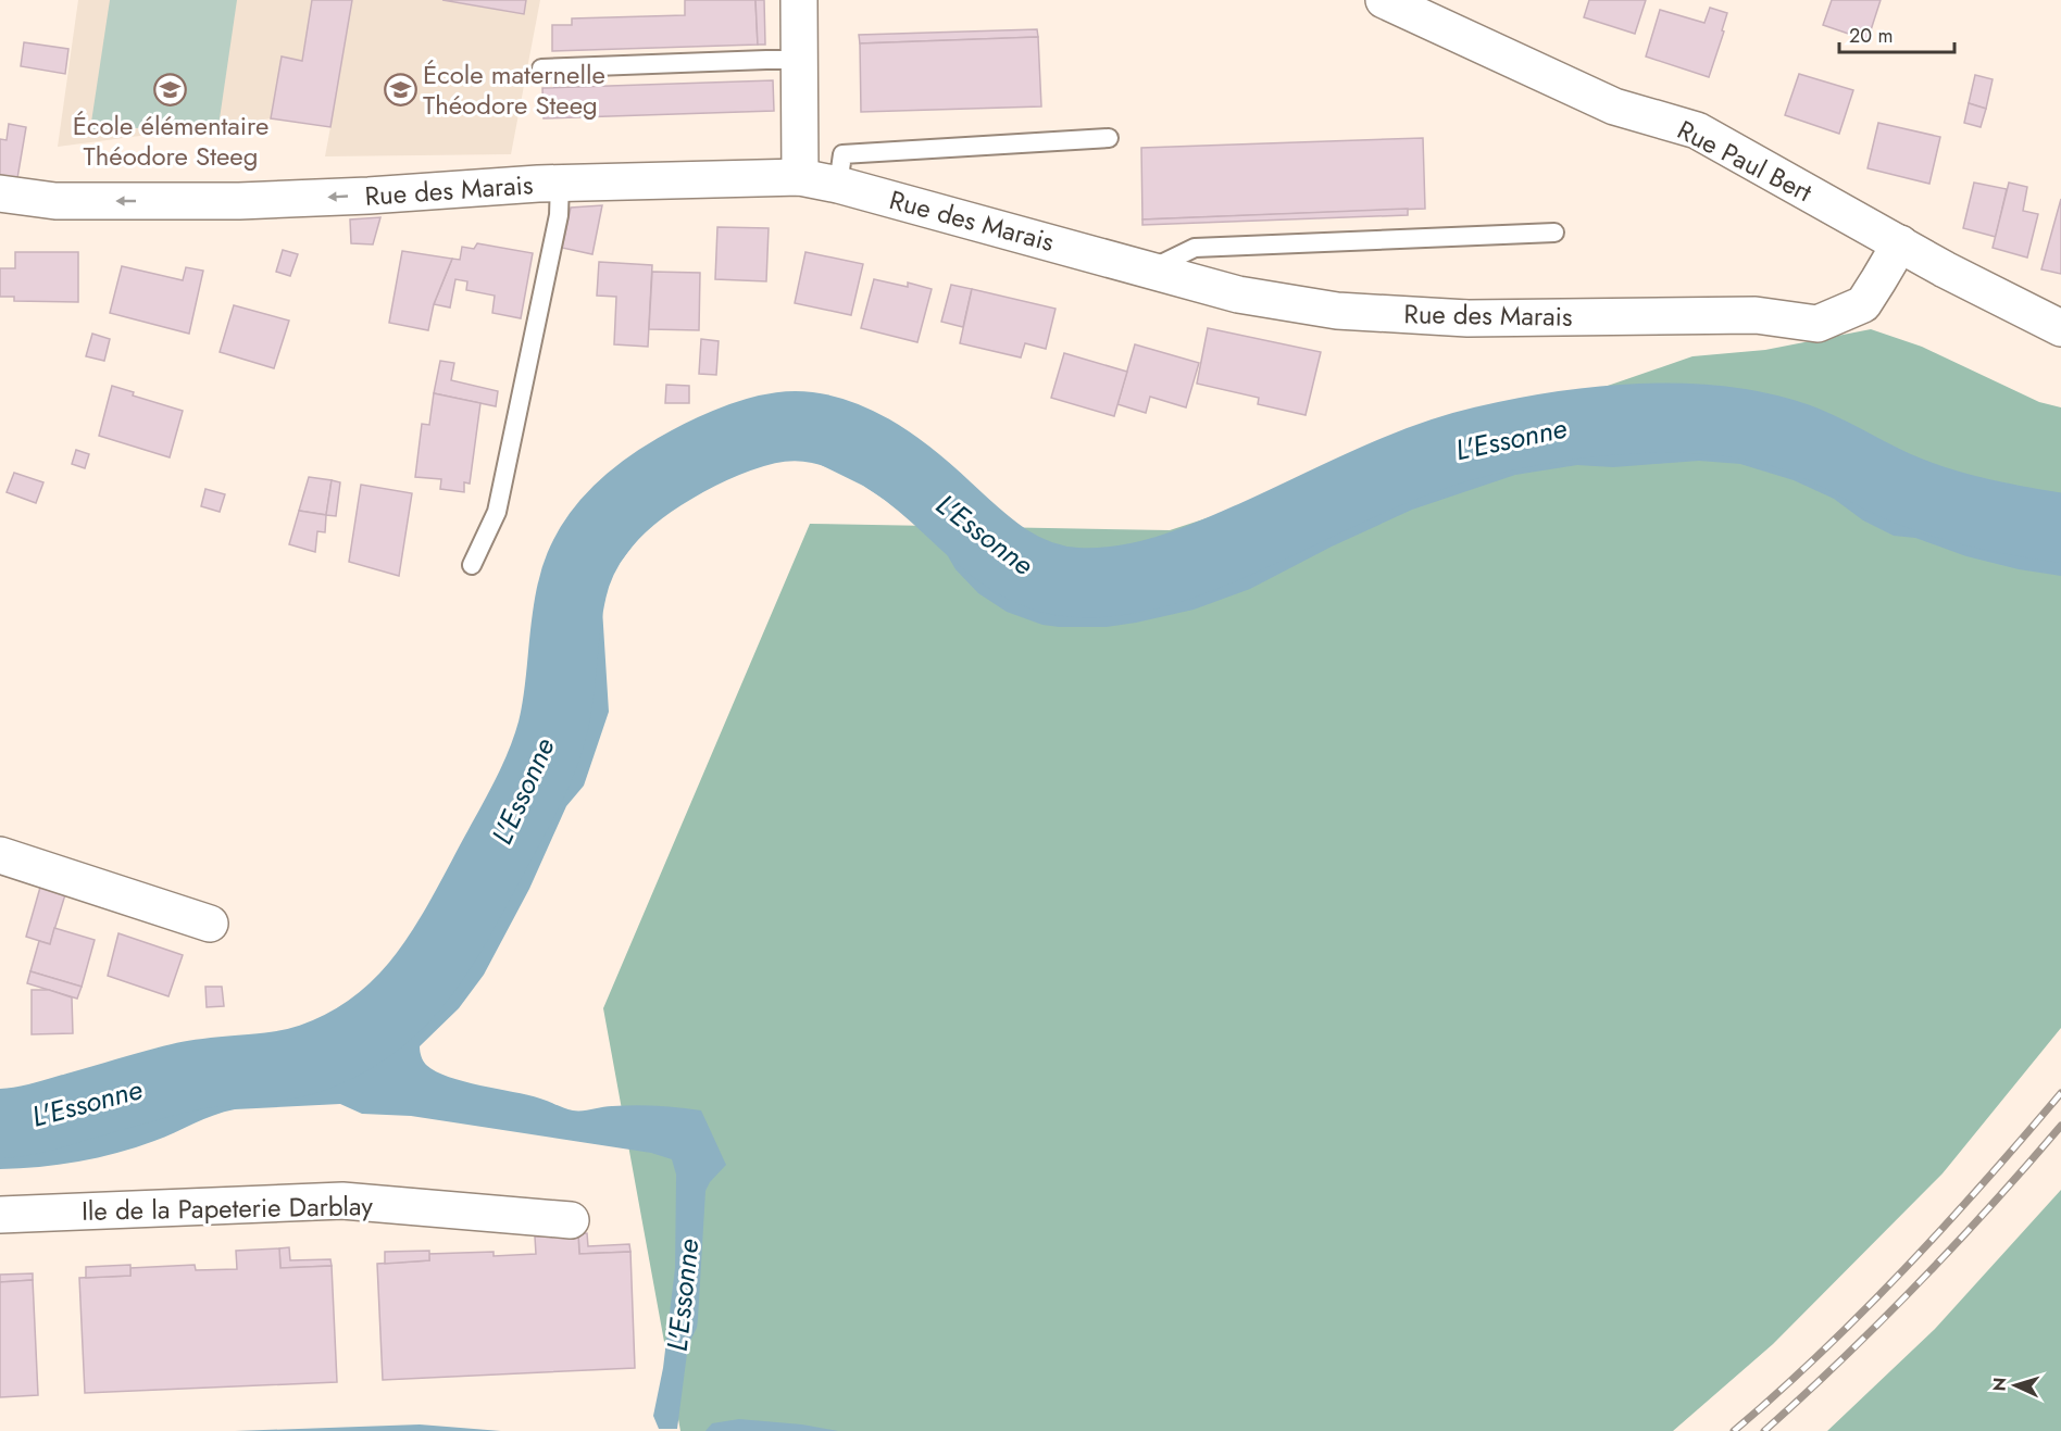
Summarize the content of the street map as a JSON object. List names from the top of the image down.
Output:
{
  "streets": {
    "street": ["Rue Paul Bert", "Rue des Marais", "Ile de la Papeterie Darblay"]
  },
  "crossings": [
    ["Rue Paul Bert", "Rue des Marais"]
  ],
  "water": ["L'Essonne"],
  "places": {
    "school or university": ["École élémentaire Théodore Steeg", "École maternelle Théodore Steeg"]
  },
  "scale_bar": "20 m",
  "north": "left"
}
